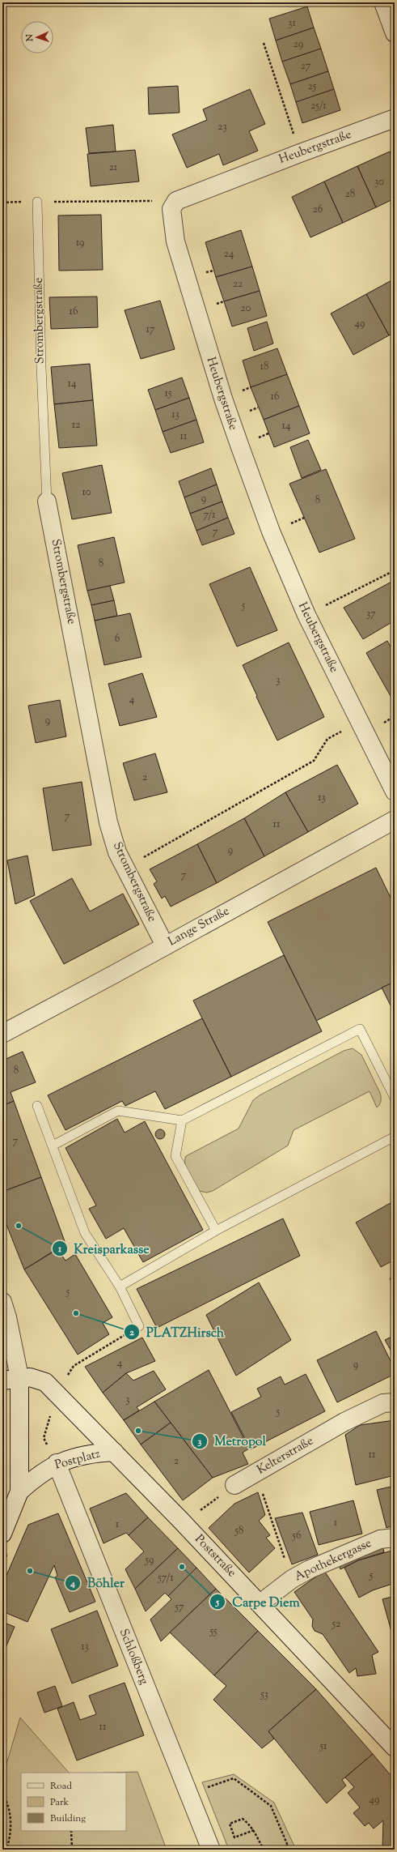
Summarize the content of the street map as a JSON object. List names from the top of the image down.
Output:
{
  "streets": {
    "street": [
      "Heubergstraße",
      "Strombergstraße",
      "Lange Straße",
      "Kelterstraße",
      "Postplatz",
      "Poststraße",
      "Apothekergasse",
      "Schloßberg"
    ]
  },
  "crossings": [
    ["Strombergstraße", "Lange Straße"],
    ["Postplatz", "Poststraße"],
    ["Postplatz", "Schloßberg"],
    ["Poststraße", "Apothekergasse"]
  ],
  "places": [
    "Kreisparkasse",
    "PLATZHirsch",
    "Metropol",
    "Carpe Diem",
    "Böhler"
  ],
  "house_numbers": [
    "31",
    "29",
    "27",
    "25",
    "25/1",
    "23",
    "21",
    "30",
    "28",
    "26",
    "19",
    "24",
    "22",
    "20",
    "16",
    "49",
    "17",
    "18",
    "14",
    "15",
    "16",
    "13",
    "12",
    "14",
    "11",
    "10",
    "9",
    "8",
    "7/1",
    "7",
    "8",
    "5",
    "37",
    "6",
    "3",
    "4",
    "9",
    "2",
    "13",
    "7",
    "11",
    "9",
    "7",
    "8",
    "7",
    "5",
    "4",
    "9",
    "3",
    "5",
    "11",
    "2",
    "1",
    "1",
    "58",
    "56",
    "59",
    "5",
    "57/1",
    "57",
    "52",
    "55",
    "13",
    "53",
    "11",
    "51",
    "49"
  ],
  "legend": ["Road", "Park", "Building"],
  "north": "left"
}
